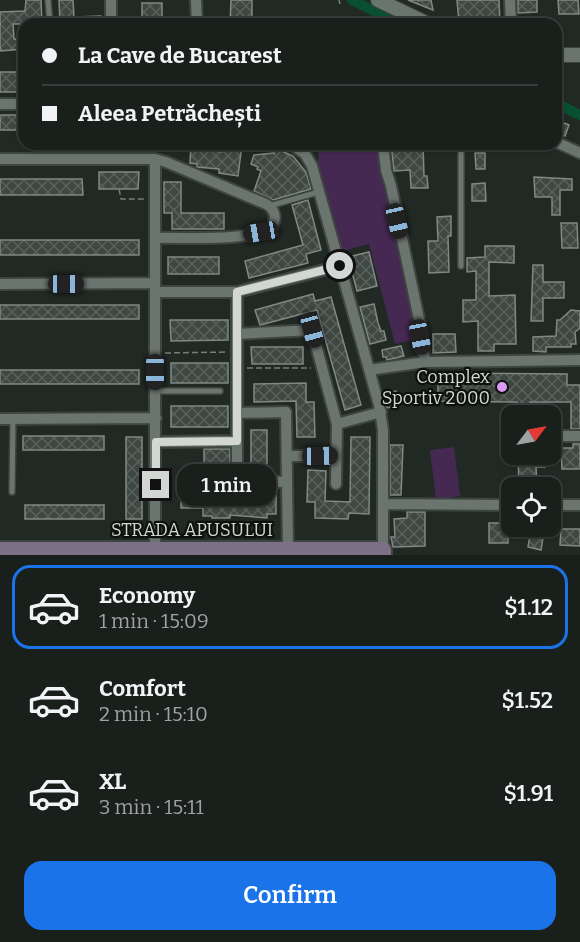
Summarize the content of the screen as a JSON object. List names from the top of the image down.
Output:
{
  "streets": {
    "main road": ["STRADA APUSULUI"]
  },
  "places": ["Complex Sportiv 2000"],
  "north": "top right",
  "page": {
    "banner": ["La Cave de Bucarest", "Aleea Petrăchești"],
    "bubble": "1 min",
    "list": [
      {
        "name": "Economy",
        "note": "1 min · 15:09",
        "value": "$1.12"
      },
      {
        "name": "Comfort",
        "note": "2 min · 15:10",
        "value": "$1.52"
      },
      {
        "name": "XL",
        "note": "3 min · 15:11",
        "value": "$1.91"
      }
    ],
    "buttons": "Confirm"
  }
}
